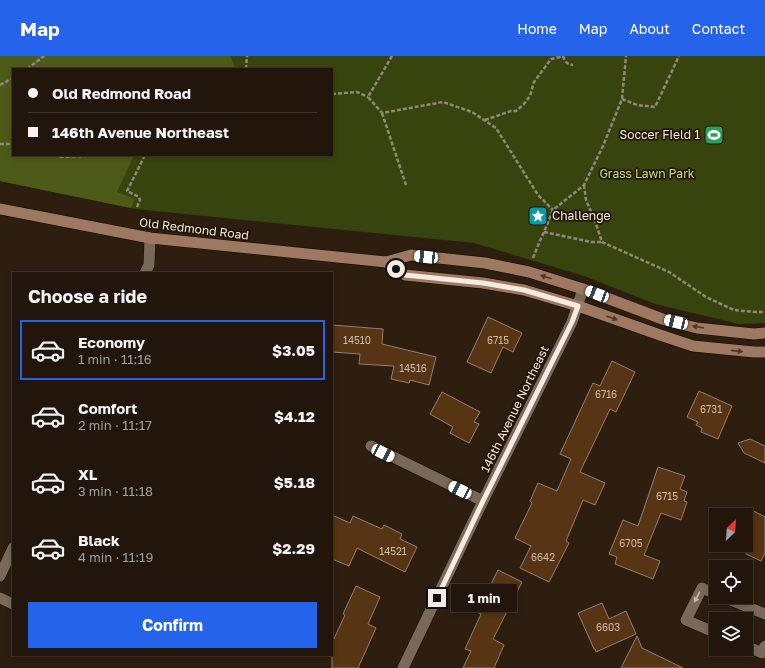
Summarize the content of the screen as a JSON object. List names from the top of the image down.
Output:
{
  "streets": {
    "main road": ["Old Redmond Road"],
    "street": ["146th Avenue Northeast"]
  },
  "crossings": [
    ["Old Redmond Road", "146th Avenue Northeast"]
  ],
  "parks": ["Grass Lawn Park"],
  "places": {
    "sports": ["Soccer FIeld 1"],
    "place": ["Challenge"]
  },
  "house_numbers": [
    "14510",
    "6715",
    "14516",
    "6716",
    "6731",
    "6715",
    "6705",
    "14521",
    "6642",
    "6603"
  ],
  "north": "top right",
  "page": {
    "header": "Map",
    "nav": [
      "Home",
      "Map",
      "About",
      "Contact"
    ],
    "banner": ["Old Redmond Road", "146th Avenue Northeast"],
    "heading": "Choose a ride",
    "list": [
      {
        "name": "Economy",
        "note": "1 min · 11:16",
        "value": "$3.05"
      },
      {
        "name": "Comfort",
        "note": "2 min · 11:17",
        "value": "$4.12"
      },
      {
        "name": "XL",
        "note": "3 min · 11:18",
        "value": "$5.18"
      },
      {
        "name": "Black",
        "note": "4 min · 11:19",
        "value": "$2.29"
      }
    ],
    "bubble": "1 min",
    "buttons": "Confirm"
  }
}
